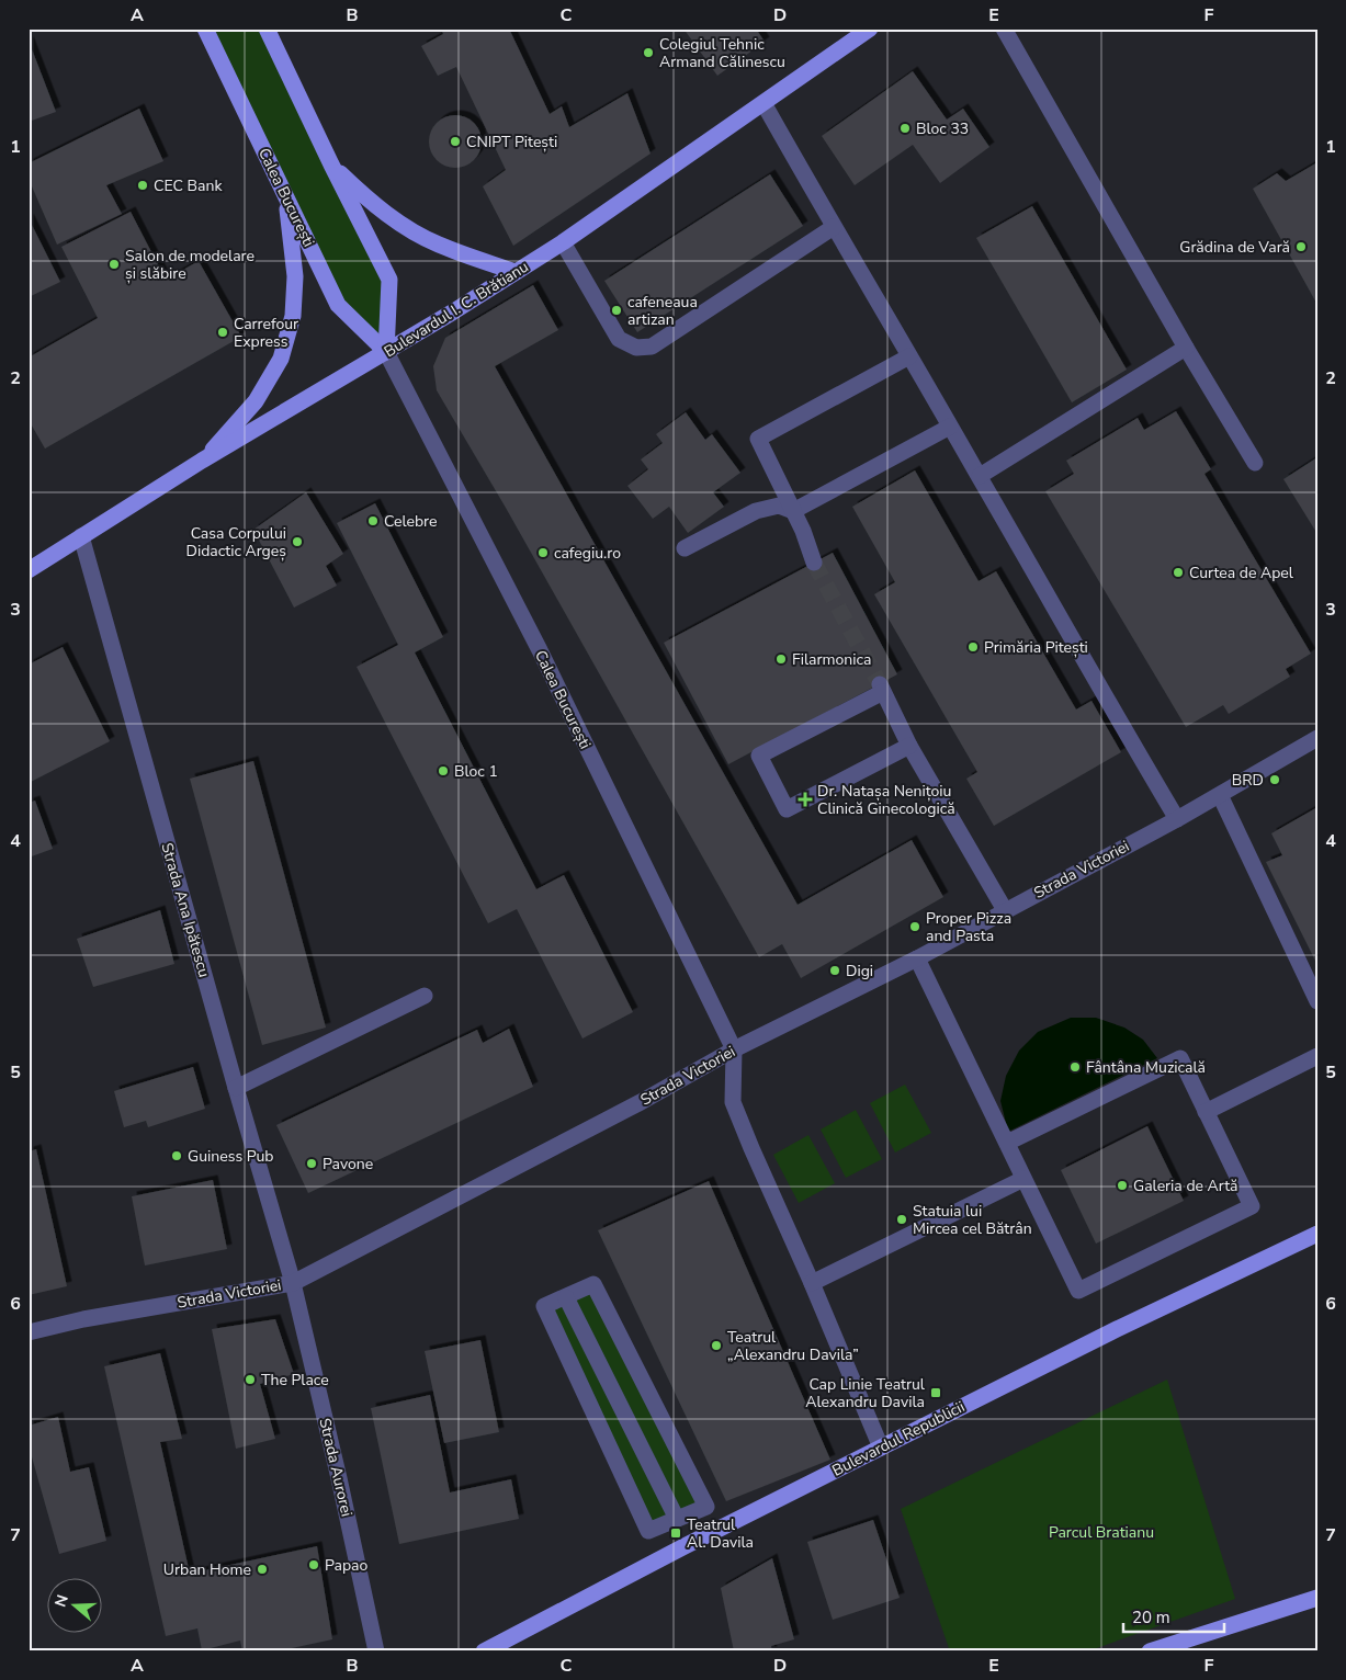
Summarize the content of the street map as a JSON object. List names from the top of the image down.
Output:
{
  "streets": {
    "main road": ["Calea București", "Bulevardul I. C. Brătianu", "Bulevardul Republicii"],
    "street": ["Strada Victoriei", "Strada Ana Ipătescu", "Strada Aurorei"]
  },
  "crossings": [
    ["Calea București", "Bulevardul I. C. Brătianu"],
    ["Calea București", "Strada Victoriei"],
    ["Bulevardul I. C. Brătianu", "Strada Ana Ipătescu"],
    ["Strada Victoriei", "Strada Ana Ipătescu"],
    ["Strada Victoriei", "Strada Aurorei"],
    ["Strada Ana Ipătescu", "Strada Aurorei"]
  ],
  "parks": ["Parcul Bratianu"],
  "places": {
    "other": [
      "Colegiul Tehnic Armand Călinescu",
      "Bloc 33",
      "CNIPT Pitești",
      "CEC Bank",
      "Grădina de Vară",
      "Salon de modelare și slăbire",
      "cafeneaua artizan",
      "Carrefour Express",
      "Celebre",
      "Casa Corpului Didactic Argeș",
      "cafegiu.ro",
      "Curtea de Apel",
      "Primăria Pitești",
      "Filarmonica",
      "Bloc 1",
      "BRD",
      "Proper Pizza and Pasta",
      "Digi",
      "Fântâna Muzicală",
      "Guiness Pub",
      "Pavone",
      "Galeria de Artă",
      "Statuia lui Mircea cel Bătrân",
      "Teatrul „Alexandru Davila”",
      "The Place",
      "Papao",
      "Urban Home"
    ],
    "health": ["Dr. Natașa Nenițoiu Clinică Ginecologică"],
    "transit": ["Cap Linie Teatrul Alexandru Davila", "Teatrul Al. Davila"]
  },
  "scale_bar": "20 m",
  "north": "left",
  "grid": {
    "columns": [
      "A",
      "B",
      "C",
      "D",
      "E",
      "F"
    ],
    "rows": [
      "1",
      "2",
      "3",
      "4",
      "5",
      "6",
      "7"
    ]
  }
}
